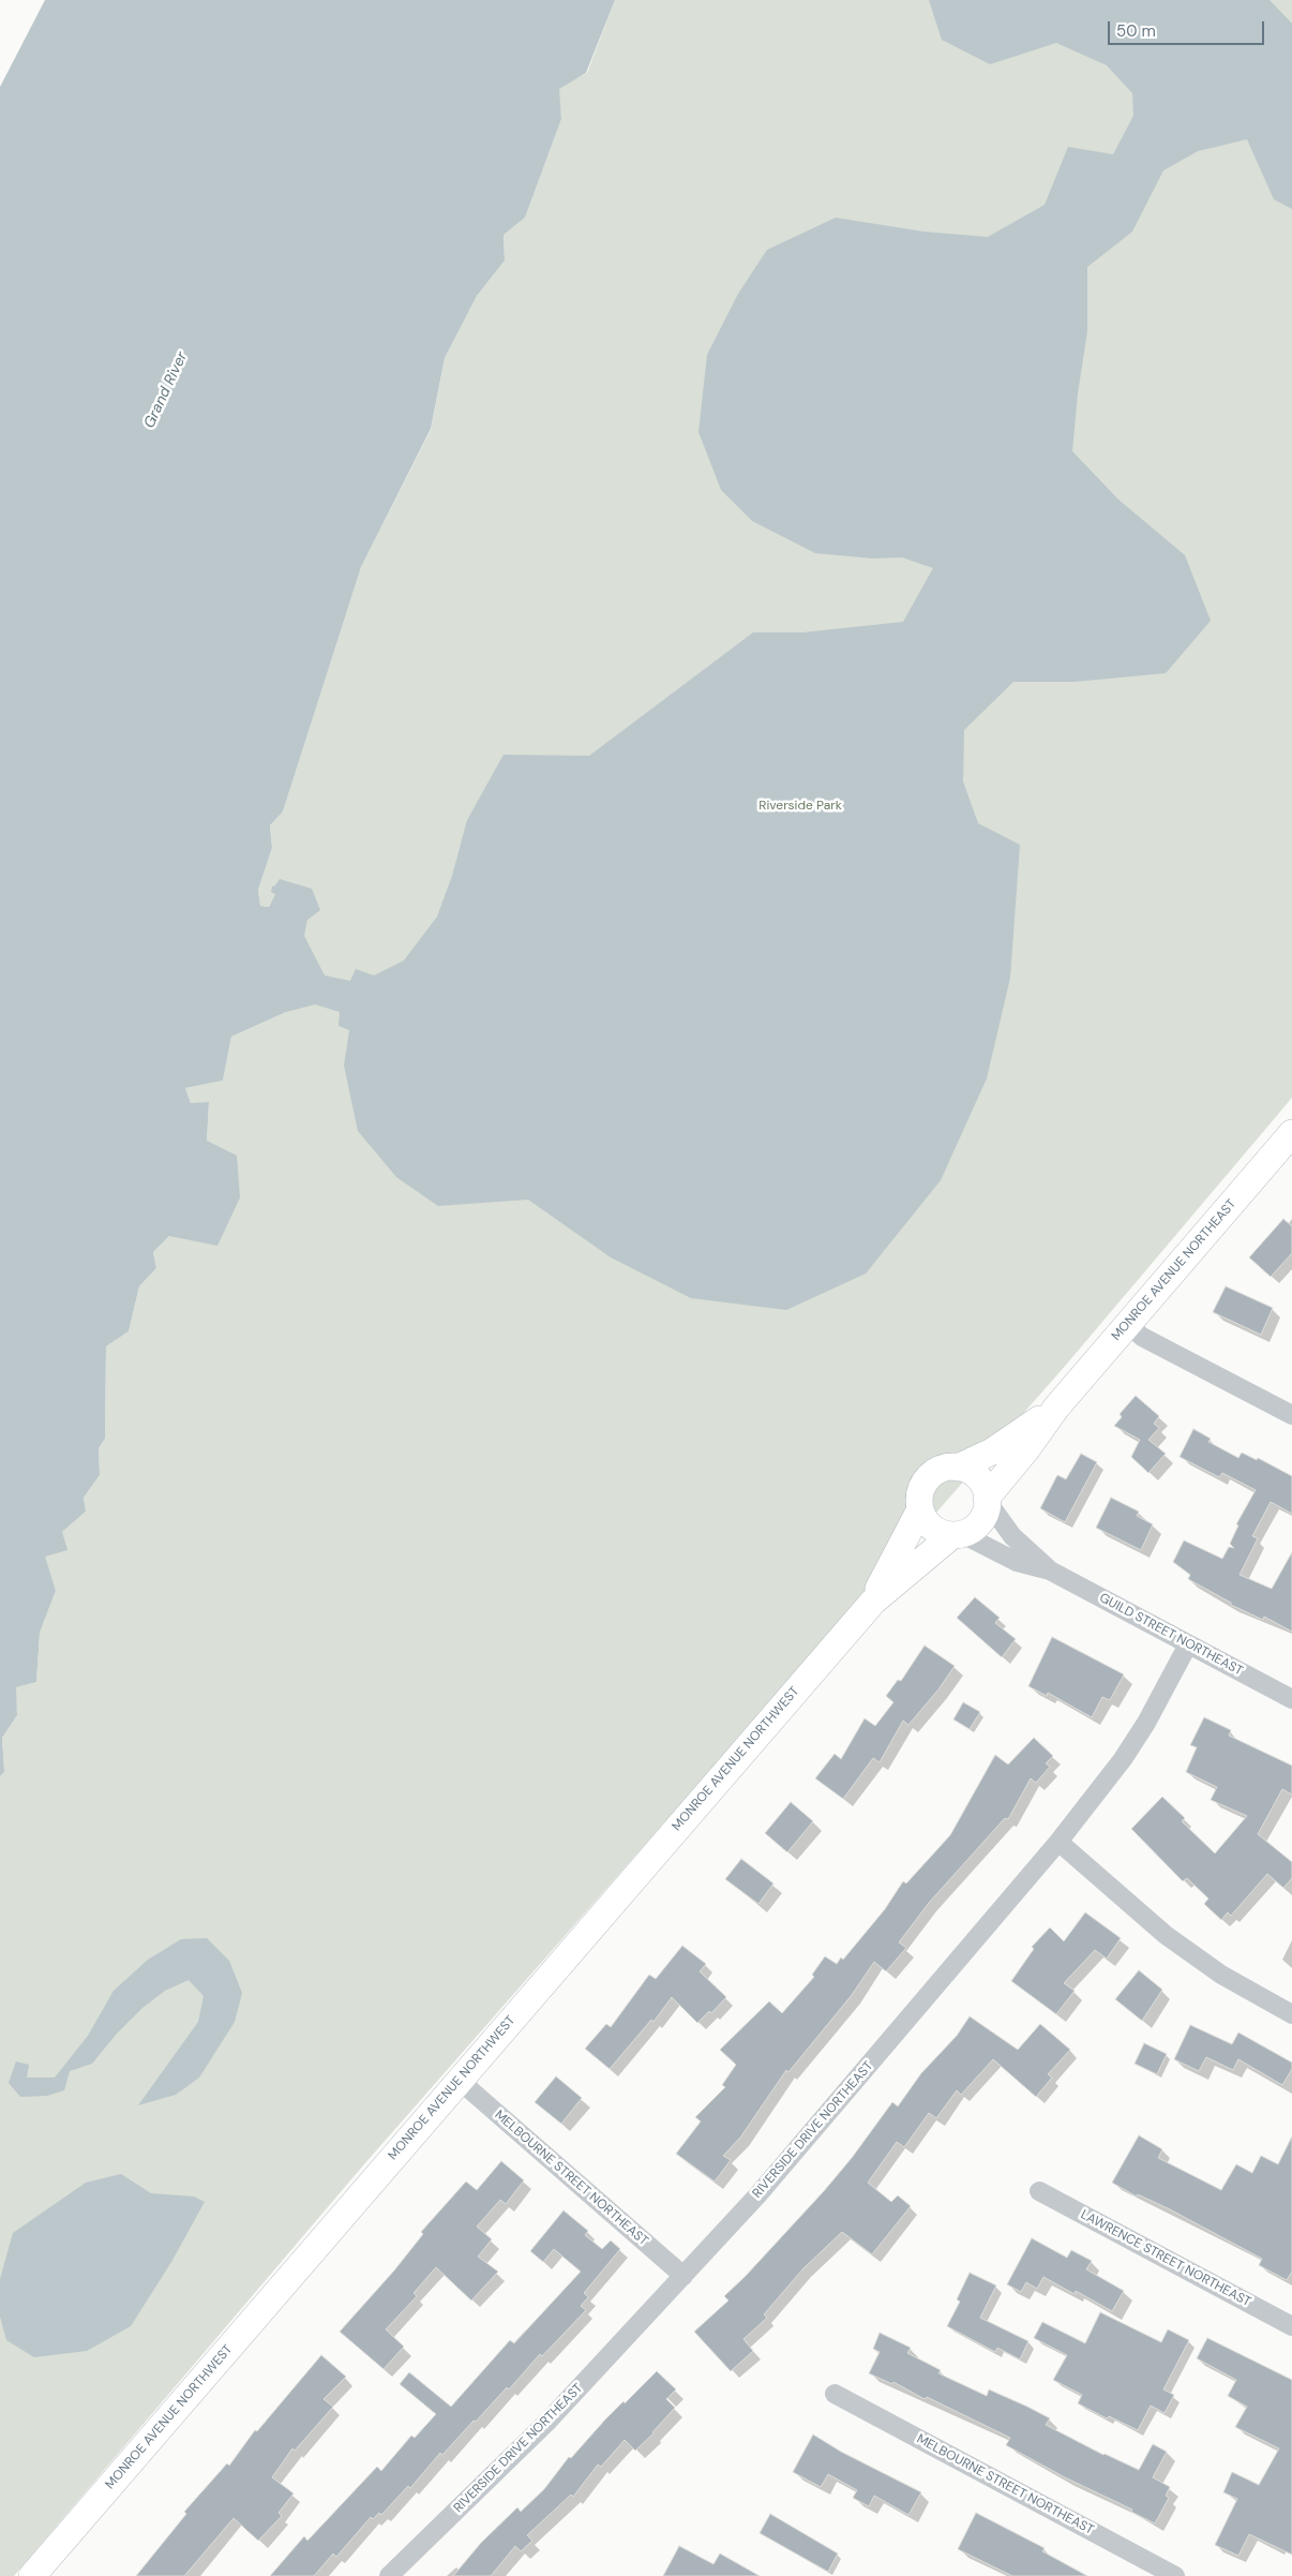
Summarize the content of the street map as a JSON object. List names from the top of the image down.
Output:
{
  "streets": {
    "main road": ["MONROE AVENUE NORTHEAST", "MONROE AVENUE NORTHWEST"],
    "street": [
      "GUILD STREET NORTHEAST",
      "RIVERSIDE DRIVE NORTHEAST",
      "MELBOURNE STREET NORTHEAST",
      "LAWRENCE STREET NORTHEAST"
    ]
  },
  "crossings": [
    ["MONROE AVENUE NORTHEAST", "GUILD STREET NORTHEAST"],
    ["MONROE AVENUE NORTHEAST", "MONROE AVENUE NORTHWEST"],
    ["GUILD STREET NORTHEAST", "MONROE AVENUE NORTHWEST"],
    ["GUILD STREET NORTHEAST", "RIVERSIDE DRIVE NORTHEAST"],
    ["MONROE AVENUE NORTHWEST", "MELBOURNE STREET NORTHEAST"],
    ["RIVERSIDE DRIVE NORTHEAST", "MELBOURNE STREET NORTHEAST"]
  ],
  "water": ["Grand River"],
  "parks": ["Riverside Park"],
  "scale_bar": "50 m"
}
